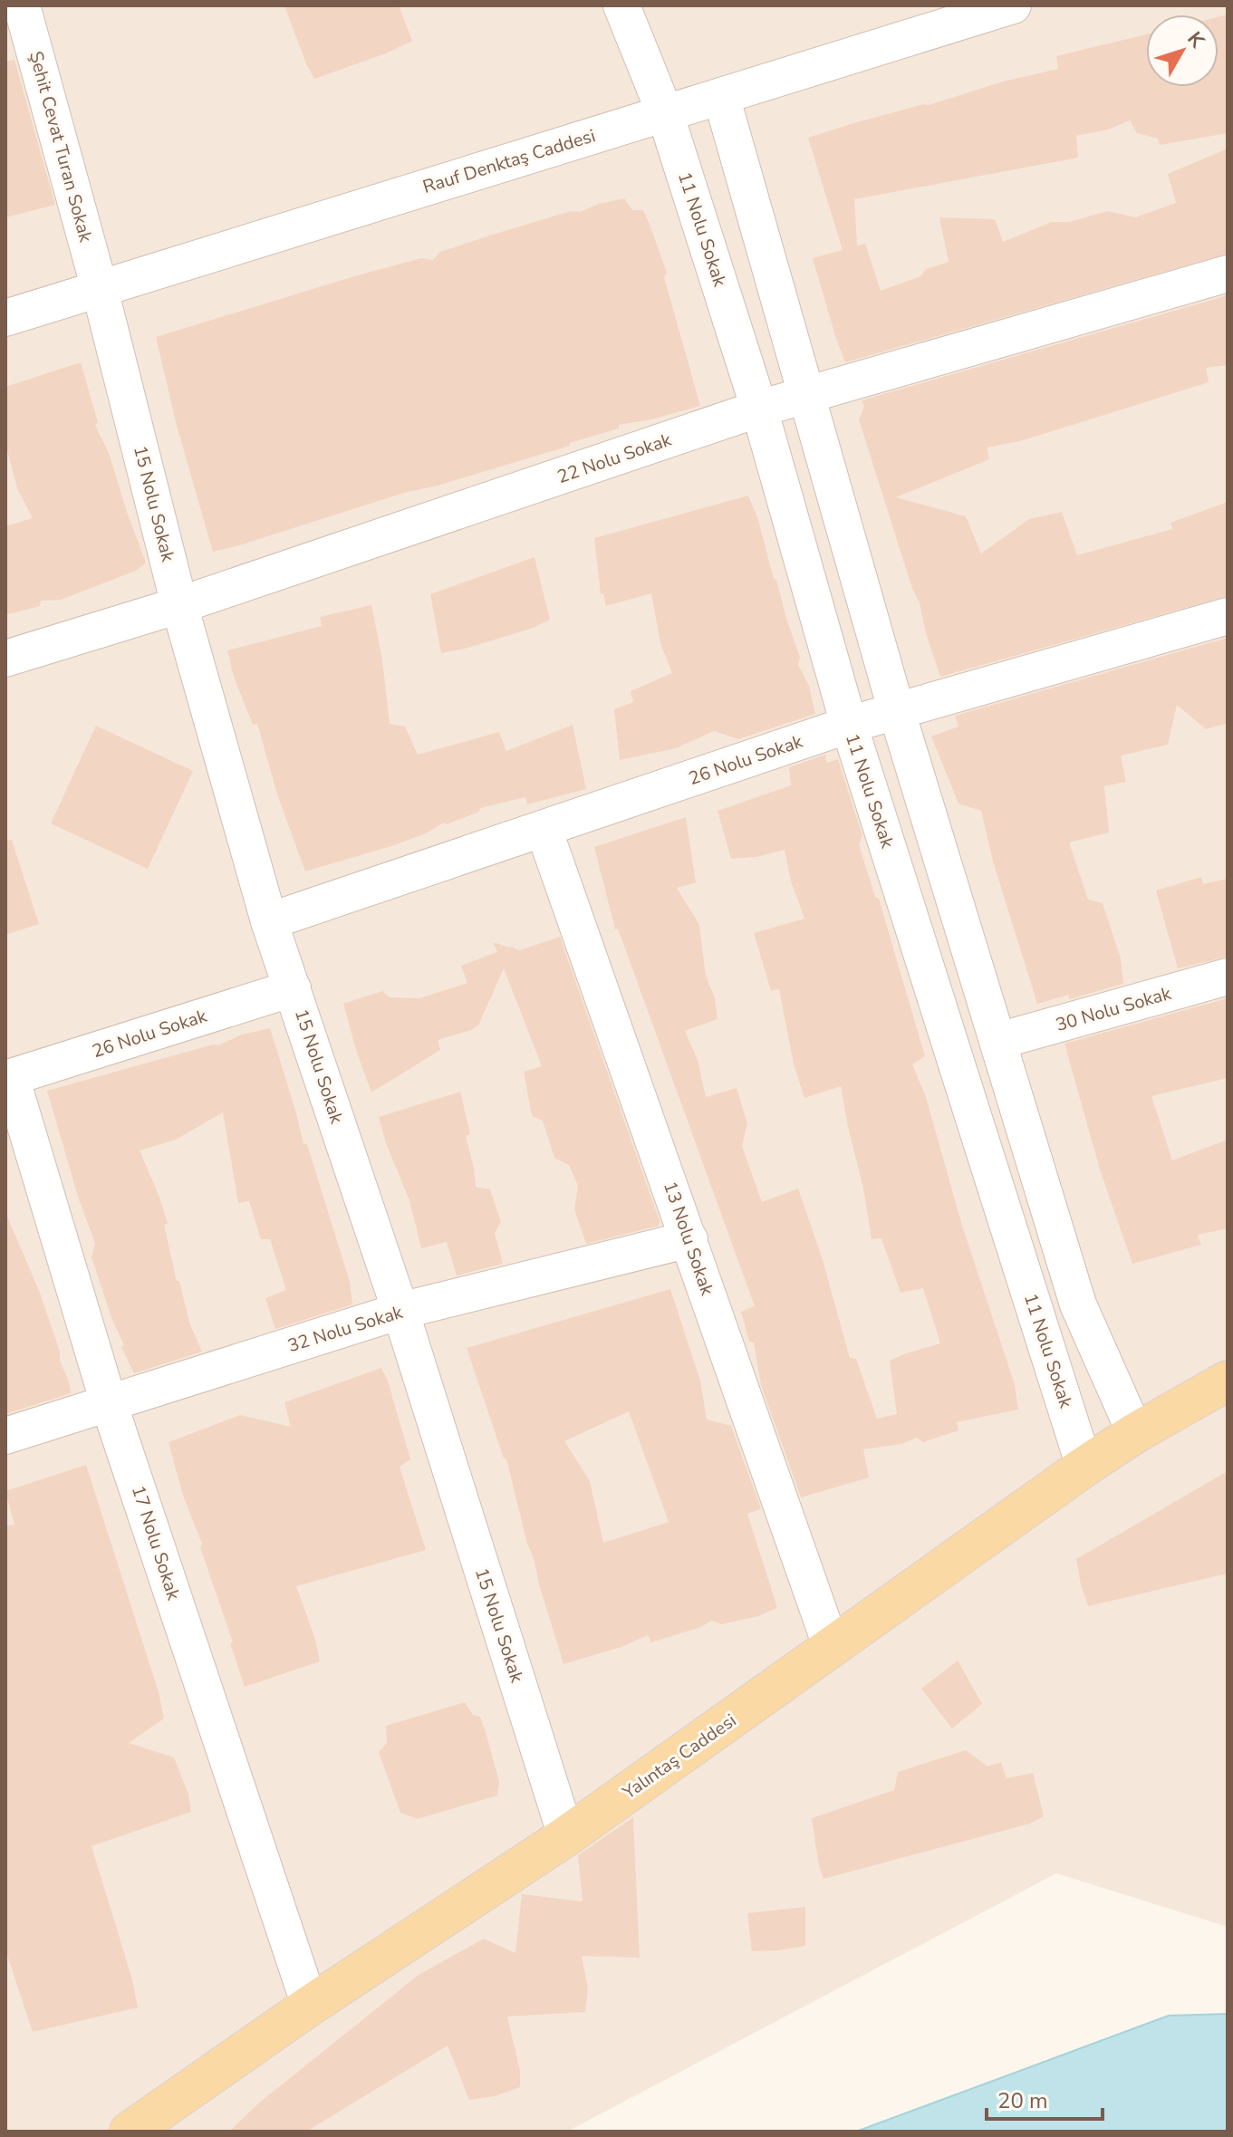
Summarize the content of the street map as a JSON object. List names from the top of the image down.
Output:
{
  "streets": {
    "main road": ["Yalıntaş Caddesi"],
    "street": [
      "Şehit Cevat Turan Sokak",
      "Rauf Denktaş Caddesi",
      "11 Nolu Sokak",
      "22 Nolu Sokak",
      "15 Nolu Sokak",
      "26 Nolu Sokak",
      "30 Nolu Sokak",
      "13 Nolu Sokak",
      "32 Nolu Sokak",
      "17 Nolu Sokak"
    ]
  },
  "crossings": [
    ["Şehit Cevat Turan Sokak", "Rauf Denktaş Caddesi"],
    ["Şehit Cevat Turan Sokak", "15 Nolu Sokak"],
    ["Rauf Denktaş Caddesi", "11 Nolu Sokak"],
    ["Rauf Denktaş Caddesi", "15 Nolu Sokak"],
    ["11 Nolu Sokak", "22 Nolu Sokak"],
    ["11 Nolu Sokak", "26 Nolu Sokak"],
    ["11 Nolu Sokak", "Yalıntaş Caddesi"],
    ["22 Nolu Sokak", "15 Nolu Sokak"],
    ["15 Nolu Sokak", "26 Nolu Sokak"],
    ["15 Nolu Sokak", "32 Nolu Sokak"],
    ["15 Nolu Sokak", "Yalıntaş Caddesi"],
    ["26 Nolu Sokak", "13 Nolu Sokak"],
    ["26 Nolu Sokak", "17 Nolu Sokak"],
    ["13 Nolu Sokak", "32 Nolu Sokak"],
    ["13 Nolu Sokak", "Yalıntaş Caddesi"],
    ["32 Nolu Sokak", "17 Nolu Sokak"],
    ["17 Nolu Sokak", "Yalıntaş Caddesi"]
  ],
  "scale_bar": "20 m",
  "north": "top right"
}
